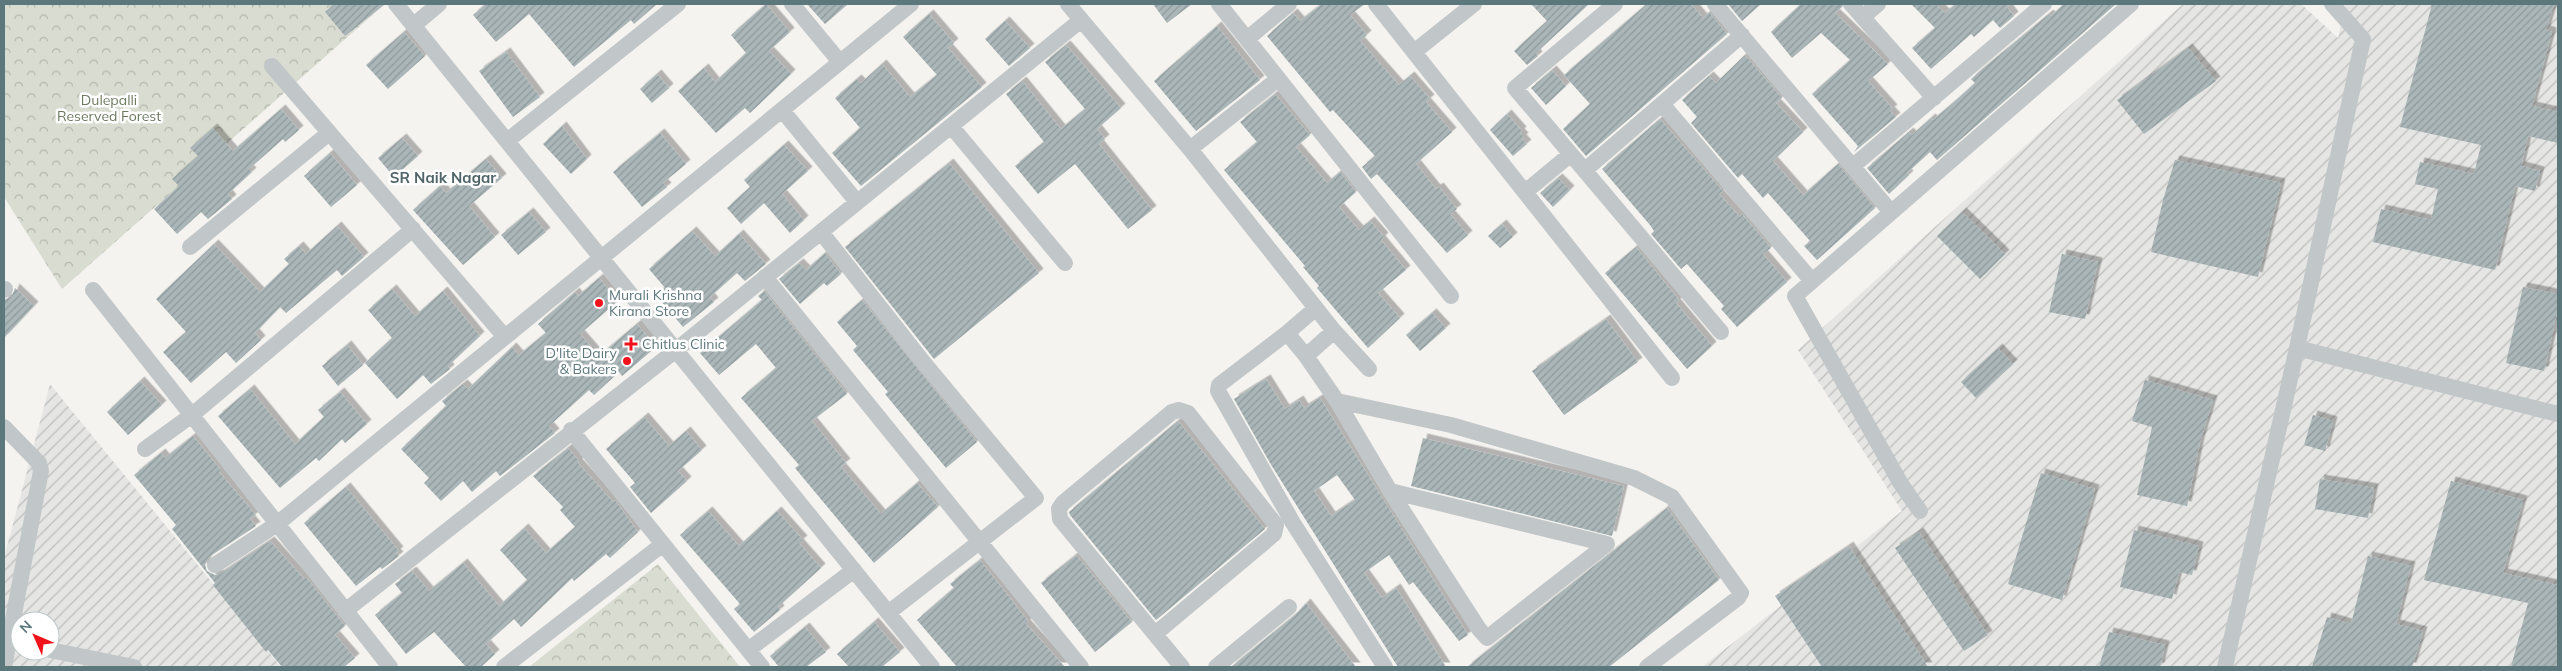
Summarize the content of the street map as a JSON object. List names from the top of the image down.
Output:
{
  "districts": ["SR Naik Nagar"],
  "parks": ["Dulepalli Reserved Forest"],
  "places": {
    "other": ["Murali Krishna Kirana Store", "D'lite Dairy & Bakers"],
    "health": ["Chitlus Clinic"]
  },
  "north": "top left"
}
